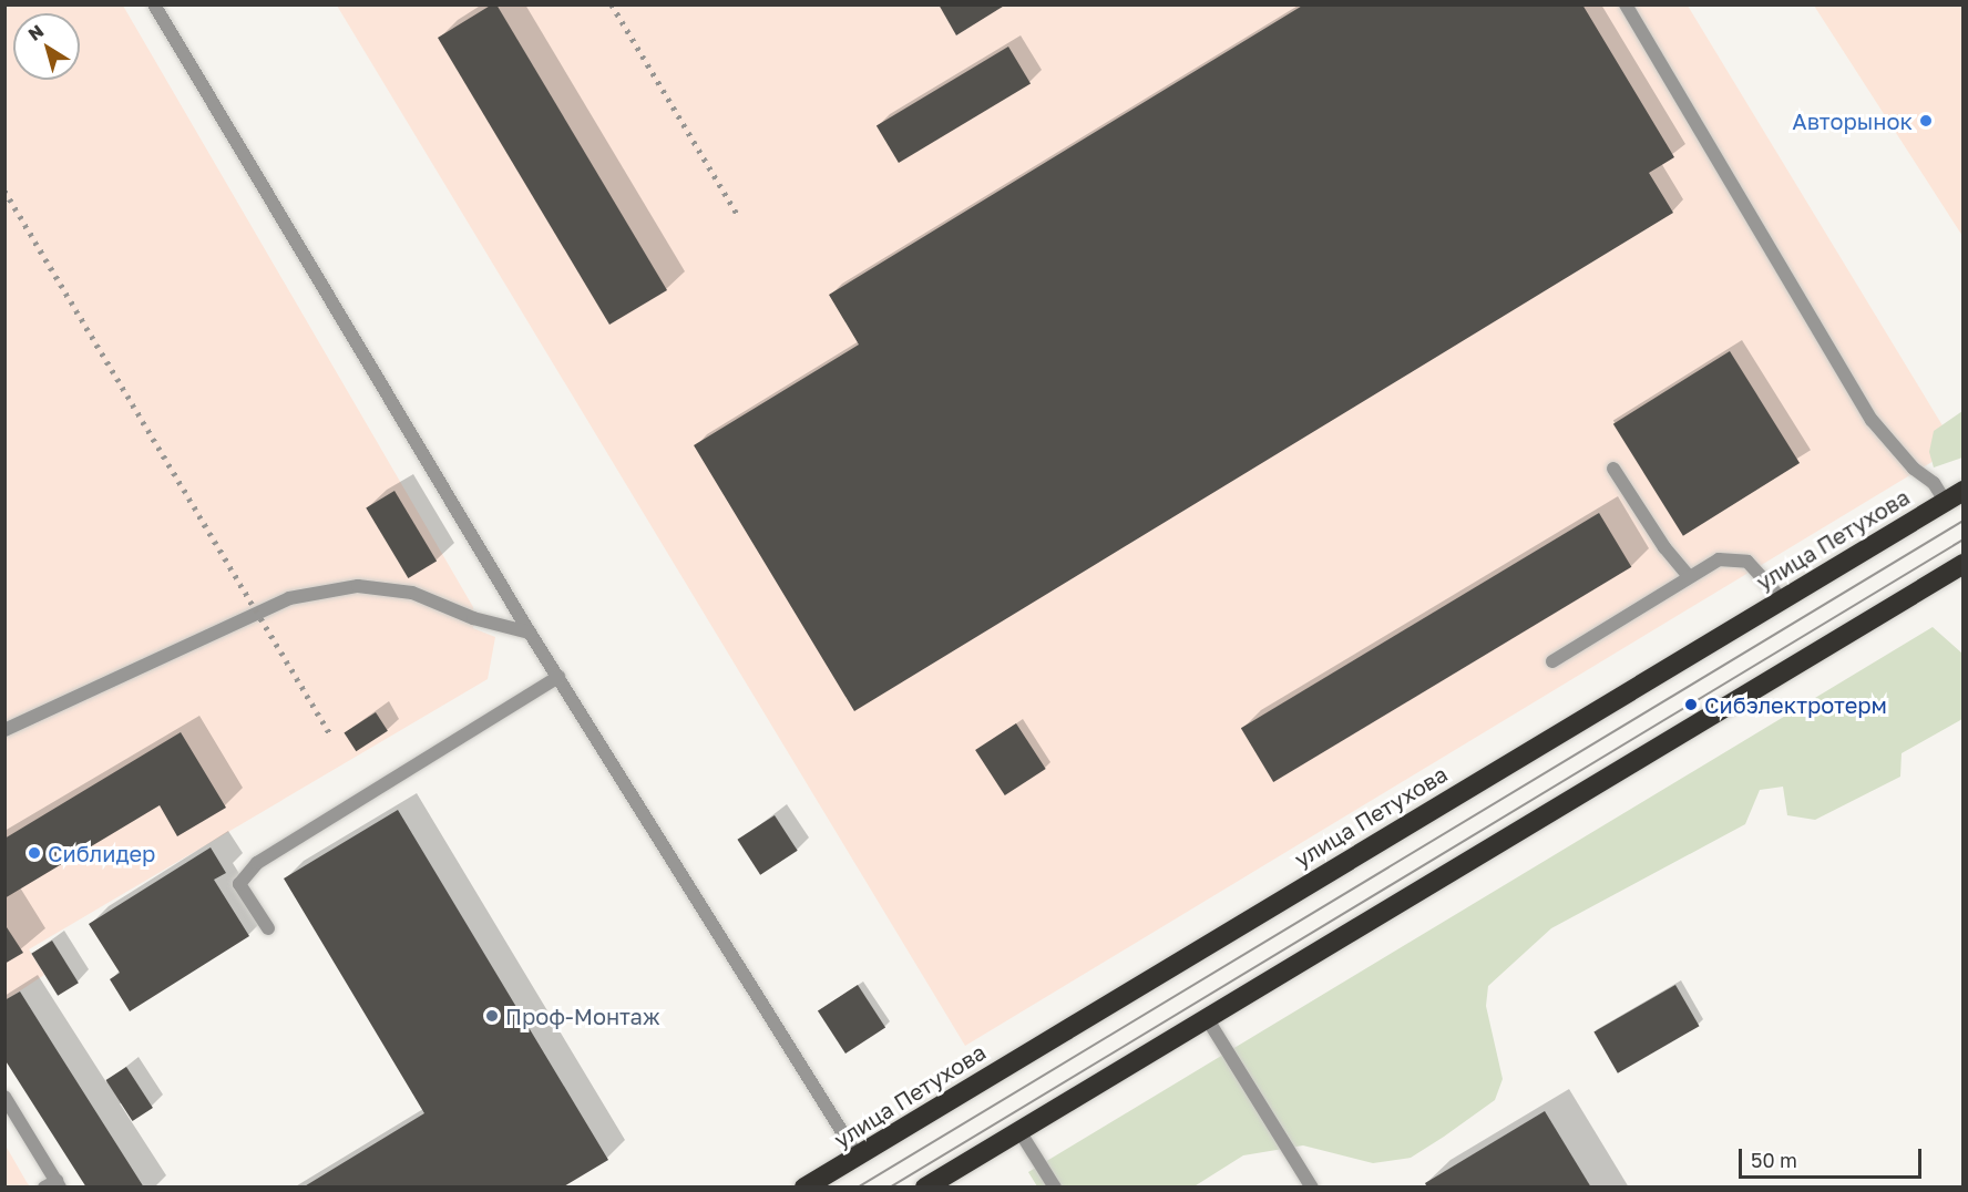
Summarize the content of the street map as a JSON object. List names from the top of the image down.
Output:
{
  "streets": {
    "highway": ["улица Петухова"]
  },
  "places": [
    "Авторынок",
    "Сибэлектротерм",
    "Сиблидер",
    "Проф-Монтаж"
  ],
  "scale_bar": "50 m",
  "north": "top left"
}
